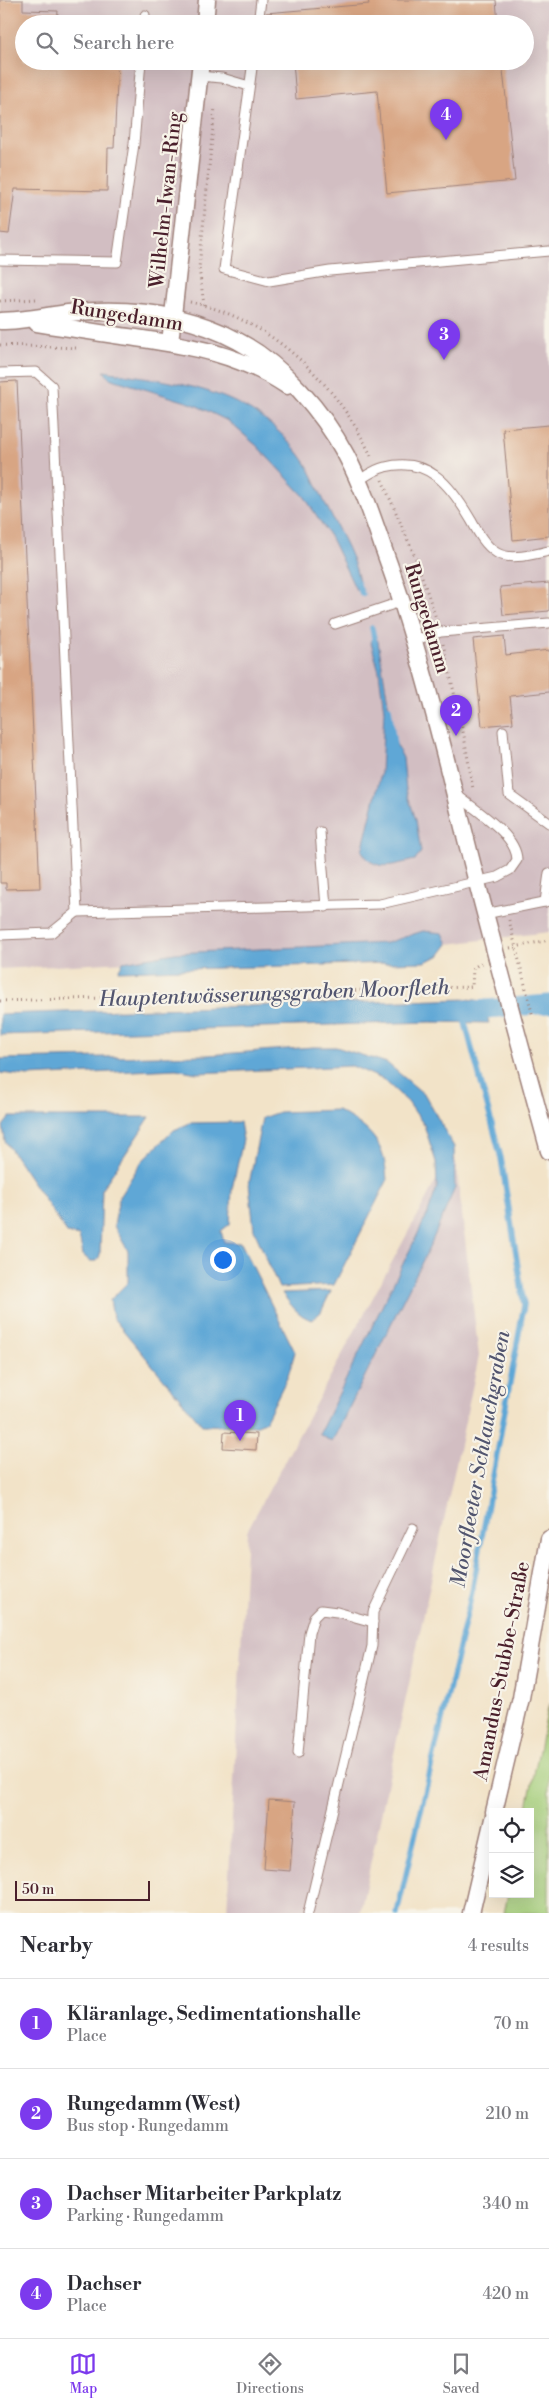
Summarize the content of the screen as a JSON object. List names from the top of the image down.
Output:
{
  "streets": {
    "street": ["Wilhelm-Iwan-Ring", "Rungedamm", "Amandus-Stubbe-Straße"]
  },
  "crossings": [
    ["Wilhelm-Iwan-Ring", "Rungedamm"]
  ],
  "water": ["Hauptentwässerungsgraben Moorfleth", "Moorfleeter Schlauchgraben"],
  "scale_bar": "50 m",
  "page": {
    "search": "Search here",
    "pins": [
      "4",
      "3",
      "2",
      "1"
    ],
    "scale": "50 m",
    "heading": ["Nearby", "4 results"],
    "list": [
      {
        "mark": "1",
        "name": "Kläranlage, Sedimentationshalle",
        "note": "Place",
        "value": "70 m"
      },
      {
        "mark": "2",
        "name": "Rungedamm (West)",
        "note": "Bus stop · Rungedamm",
        "value": "210 m"
      },
      {
        "mark": "3",
        "name": "Dachser Mitarbeiter Parkplatz",
        "note": "Parking · Rungedamm",
        "value": "340 m"
      },
      {
        "mark": "4",
        "name": "Dachser",
        "note": "Place",
        "value": "420 m"
      }
    ],
    "nav": ["Map", "Directions", "Saved"]
  }
}
